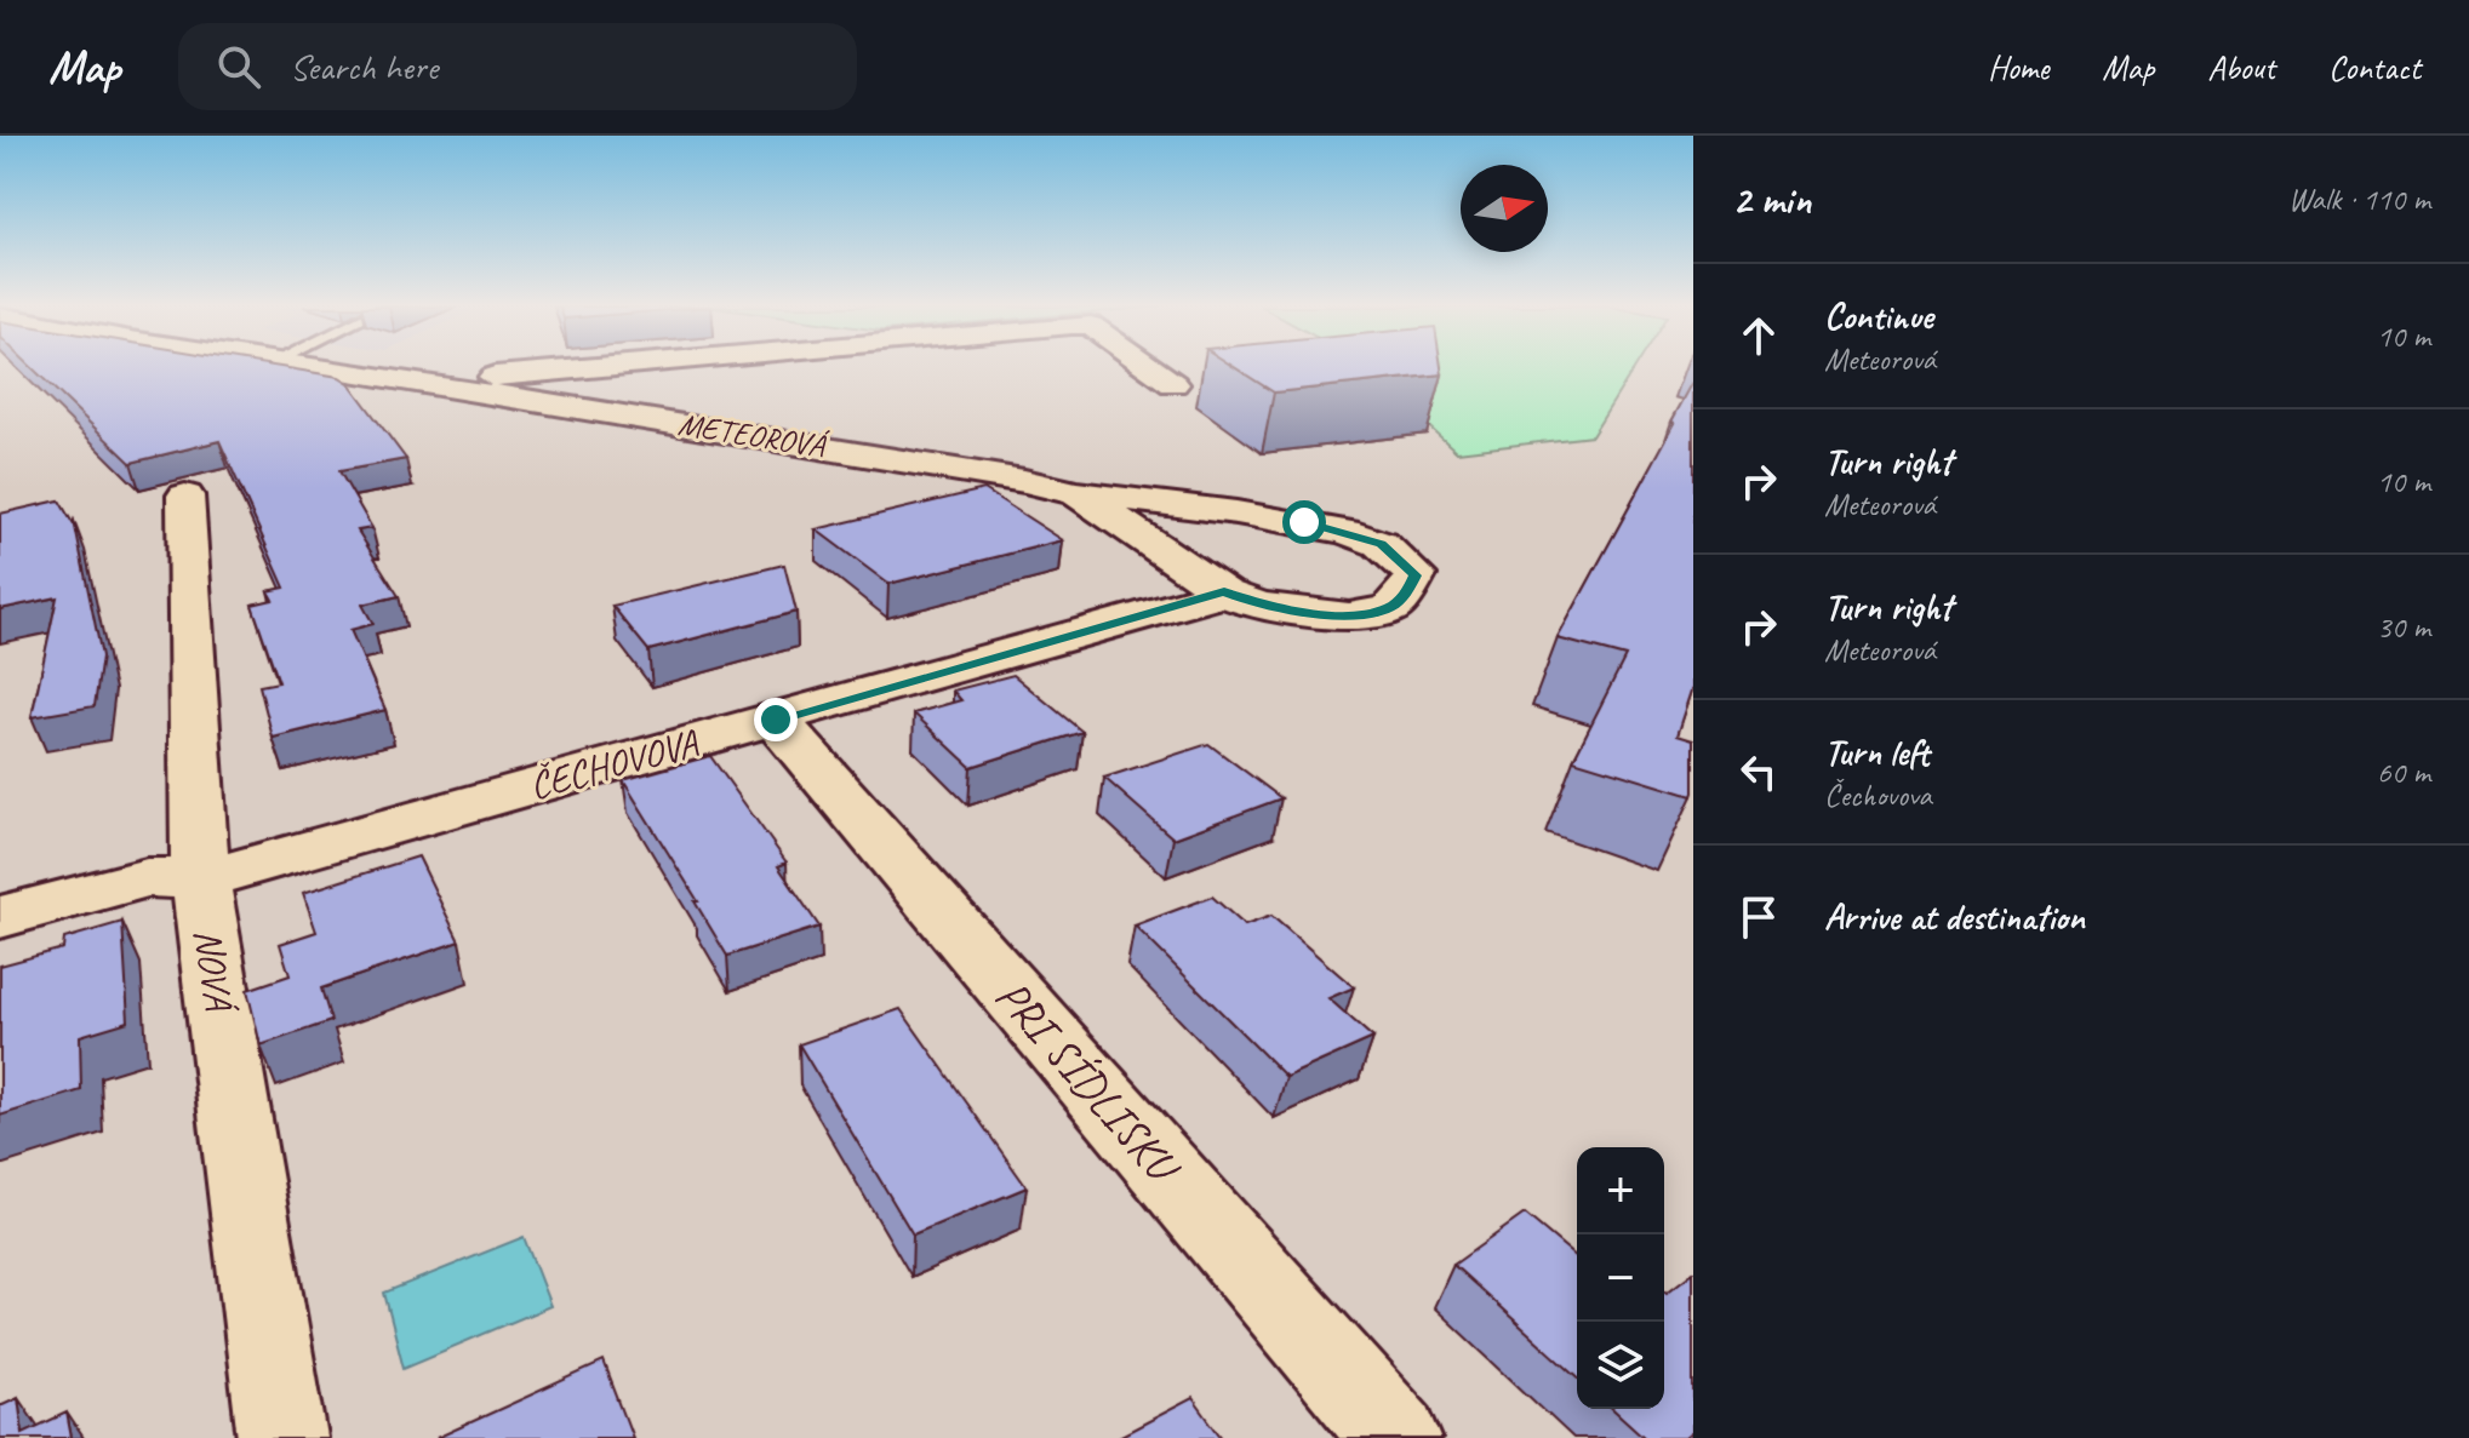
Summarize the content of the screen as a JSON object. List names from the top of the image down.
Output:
{
  "streets": {
    "street": [
      "METEOROVÁ",
      "ČECHOVOVA",
      "NOVÁ",
      "PRI SÍDLISKU"
    ]
  },
  "crossings": [
    ["METEOROVÁ", "ČECHOVOVA"],
    ["ČECHOVOVA", "NOVÁ"],
    ["ČECHOVOVA", "PRI SÍDLISKU"]
  ],
  "north": "right",
  "page": {
    "header": "Map",
    "search": "Search here",
    "nav": [
      "Home",
      "Map",
      "About",
      "Contact"
    ],
    "heading": ["2 min", "Walk · 110 m"],
    "list": [
      ["Continue", "Meteorová", "10 m"],
      ["Turn right", "Meteorová", "10 m"],
      ["Turn right", "Meteorová", "30 m"],
      ["Turn left", "Čechovova", "60 m"],
      "Arrive at destination"
    ],
    "map_buttons": ["+", "−"]
  }
}
